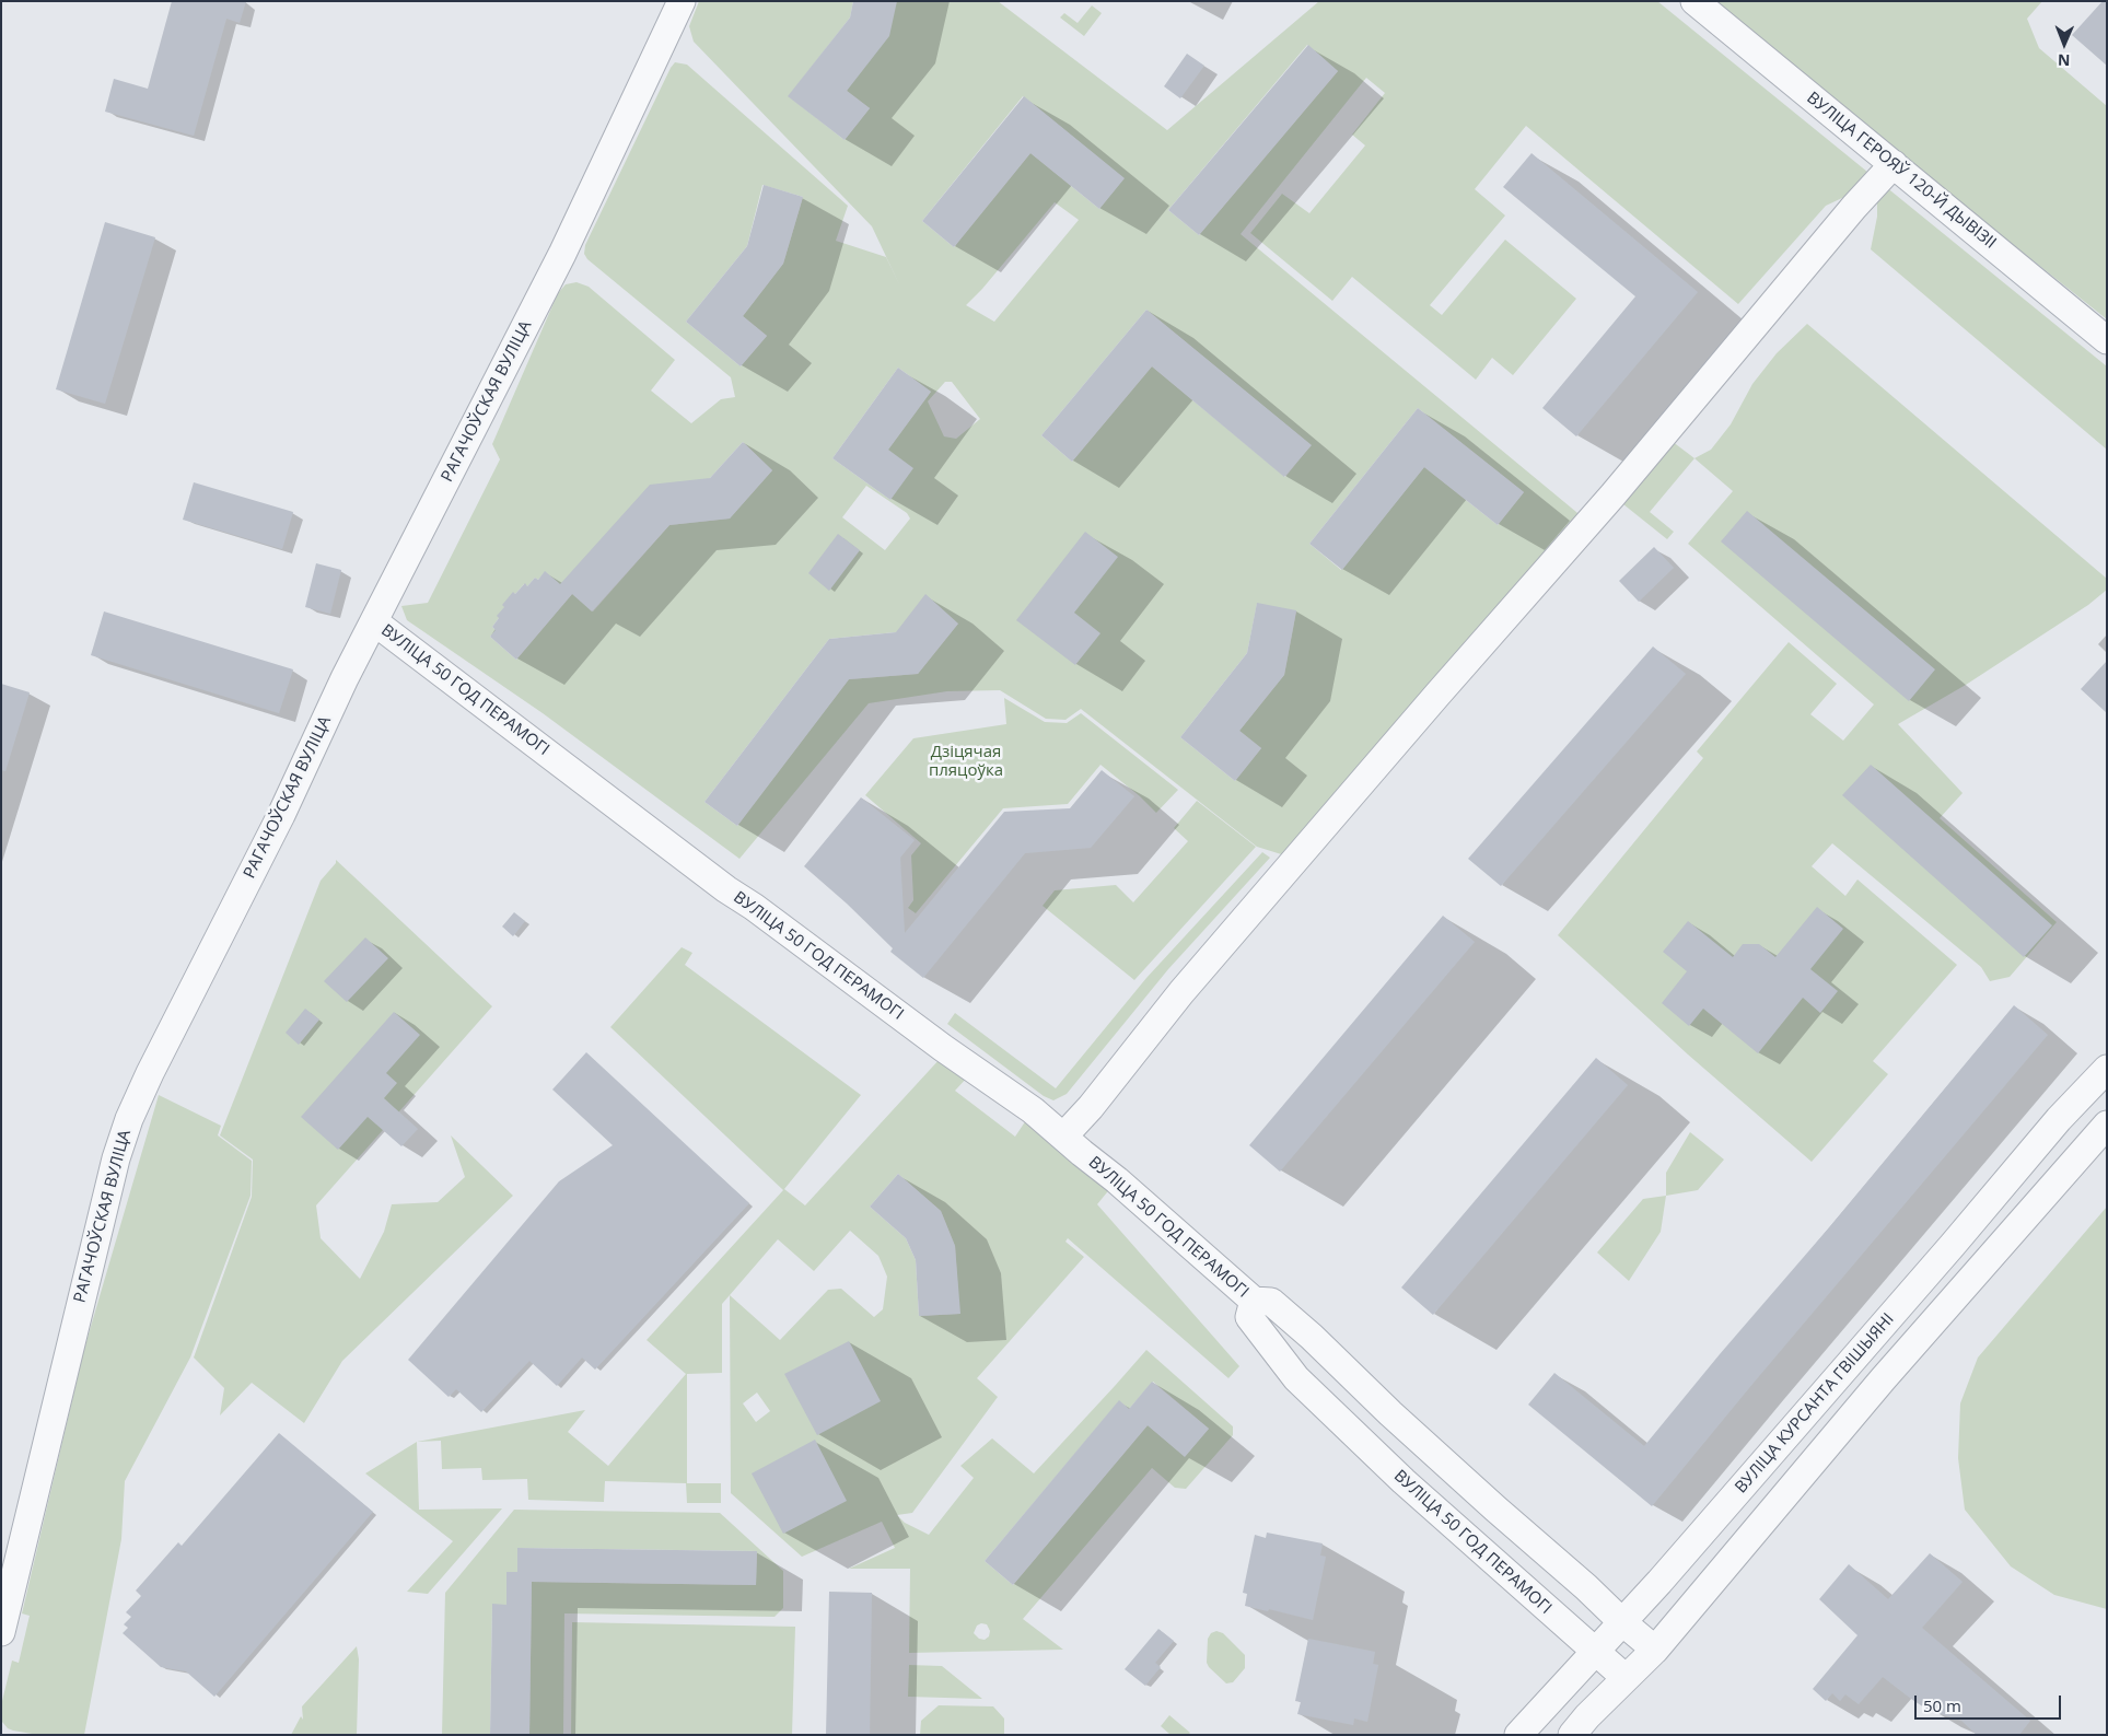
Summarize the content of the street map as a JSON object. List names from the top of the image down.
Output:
{
  "streets": {
    "street": [
      "ВУЛІЦА ГЕРОЯЎ 120-Й ДЫВІЗІІ",
      "РАГАЧОЎСКАЯ ВУЛІЦА",
      "ВУЛІЦА 50 ГОД ПЕРАМОГІ",
      "ВУЛІЦА КУРСАНТА ГВІШЫЯНІ"
    ]
  },
  "crossings": [
    ["РАГАЧОЎСКАЯ ВУЛІЦА", "ВУЛІЦА 50 ГОД ПЕРАМОГІ"],
    ["ВУЛІЦА 50 ГОД ПЕРАМОГІ", "ВУЛІЦА КУРСАНТА ГВІШЫЯНІ"]
  ],
  "parks": ["Дзіцячая пляцоўка"],
  "scale_bar": "50 m",
  "north": "bottom"
}
